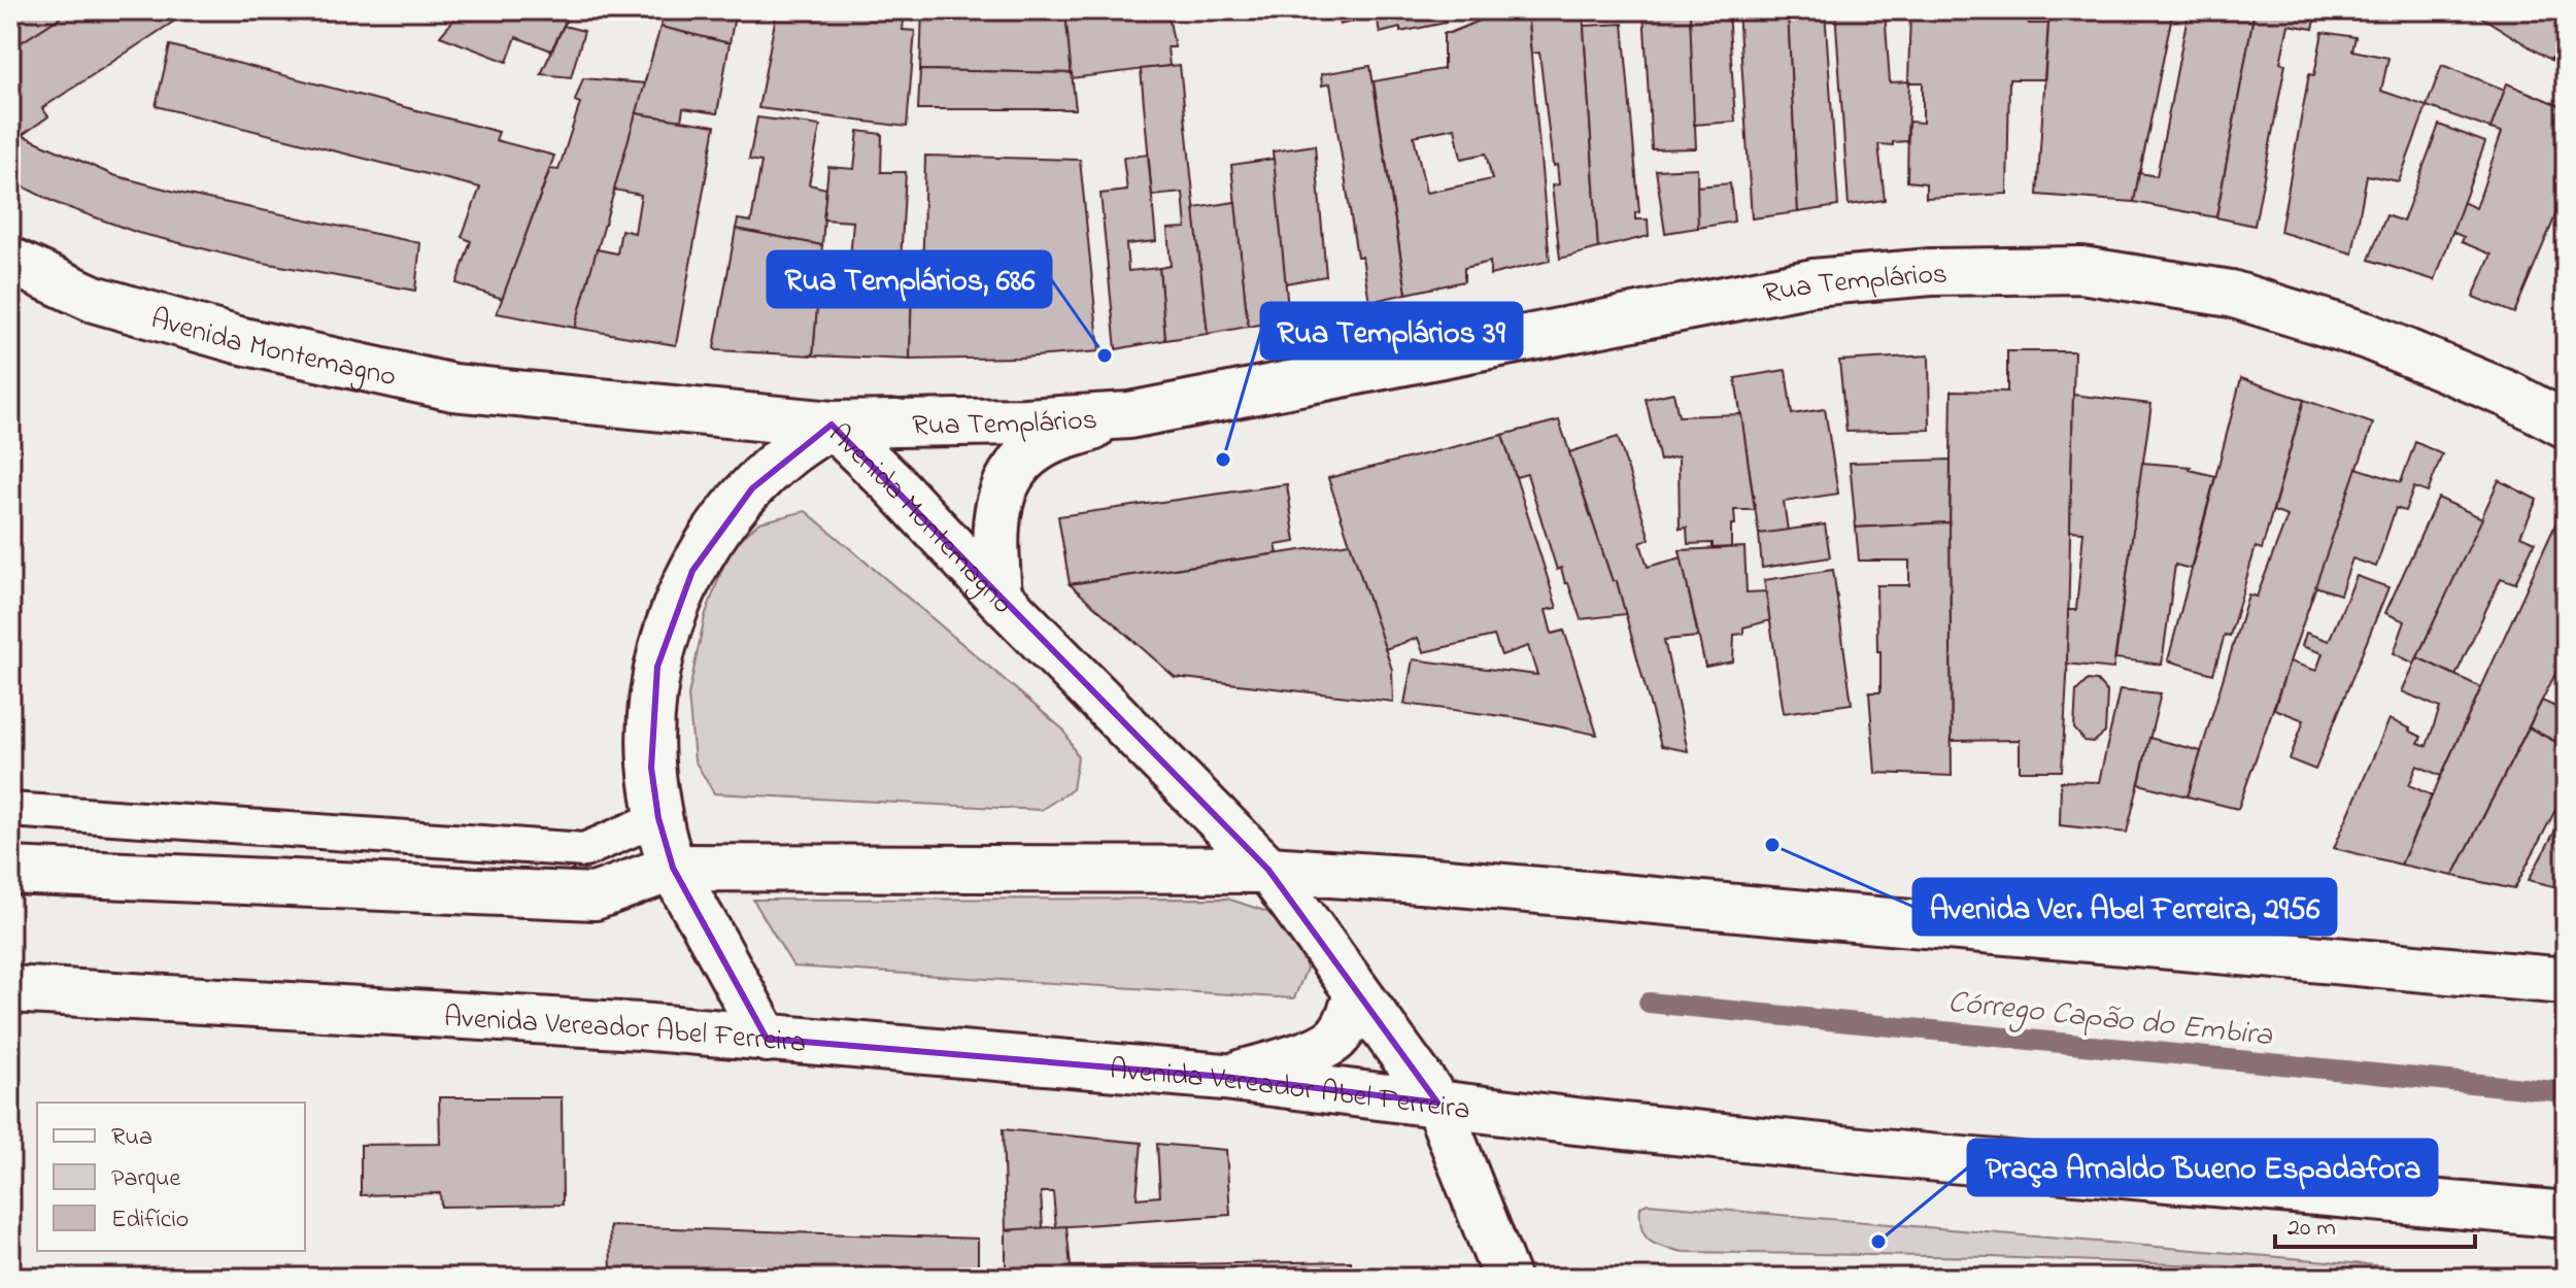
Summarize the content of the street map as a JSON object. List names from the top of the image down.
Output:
{
  "streets": {
    "main road": ["Rua Templários", "Avenida Montemagno", "Avenida Vereador Abel Ferreira"]
  },
  "crossings": [
    ["Rua Templários", "Avenida Montemagno"],
    ["Avenida Montemagno", "Avenida Vereador Abel Ferreira"]
  ],
  "water": ["Córrego Capão do Embira"],
  "places": [
    "Rua Templários, 686",
    "Rua Templários 39",
    "Avenida Ver. Abel Ferreira, 2956",
    "Praça Arnaldo Bueno Espadafora"
  ],
  "legend": ["Rua", "Parque", "Edifício"],
  "scale_bar": "20 m"
}
